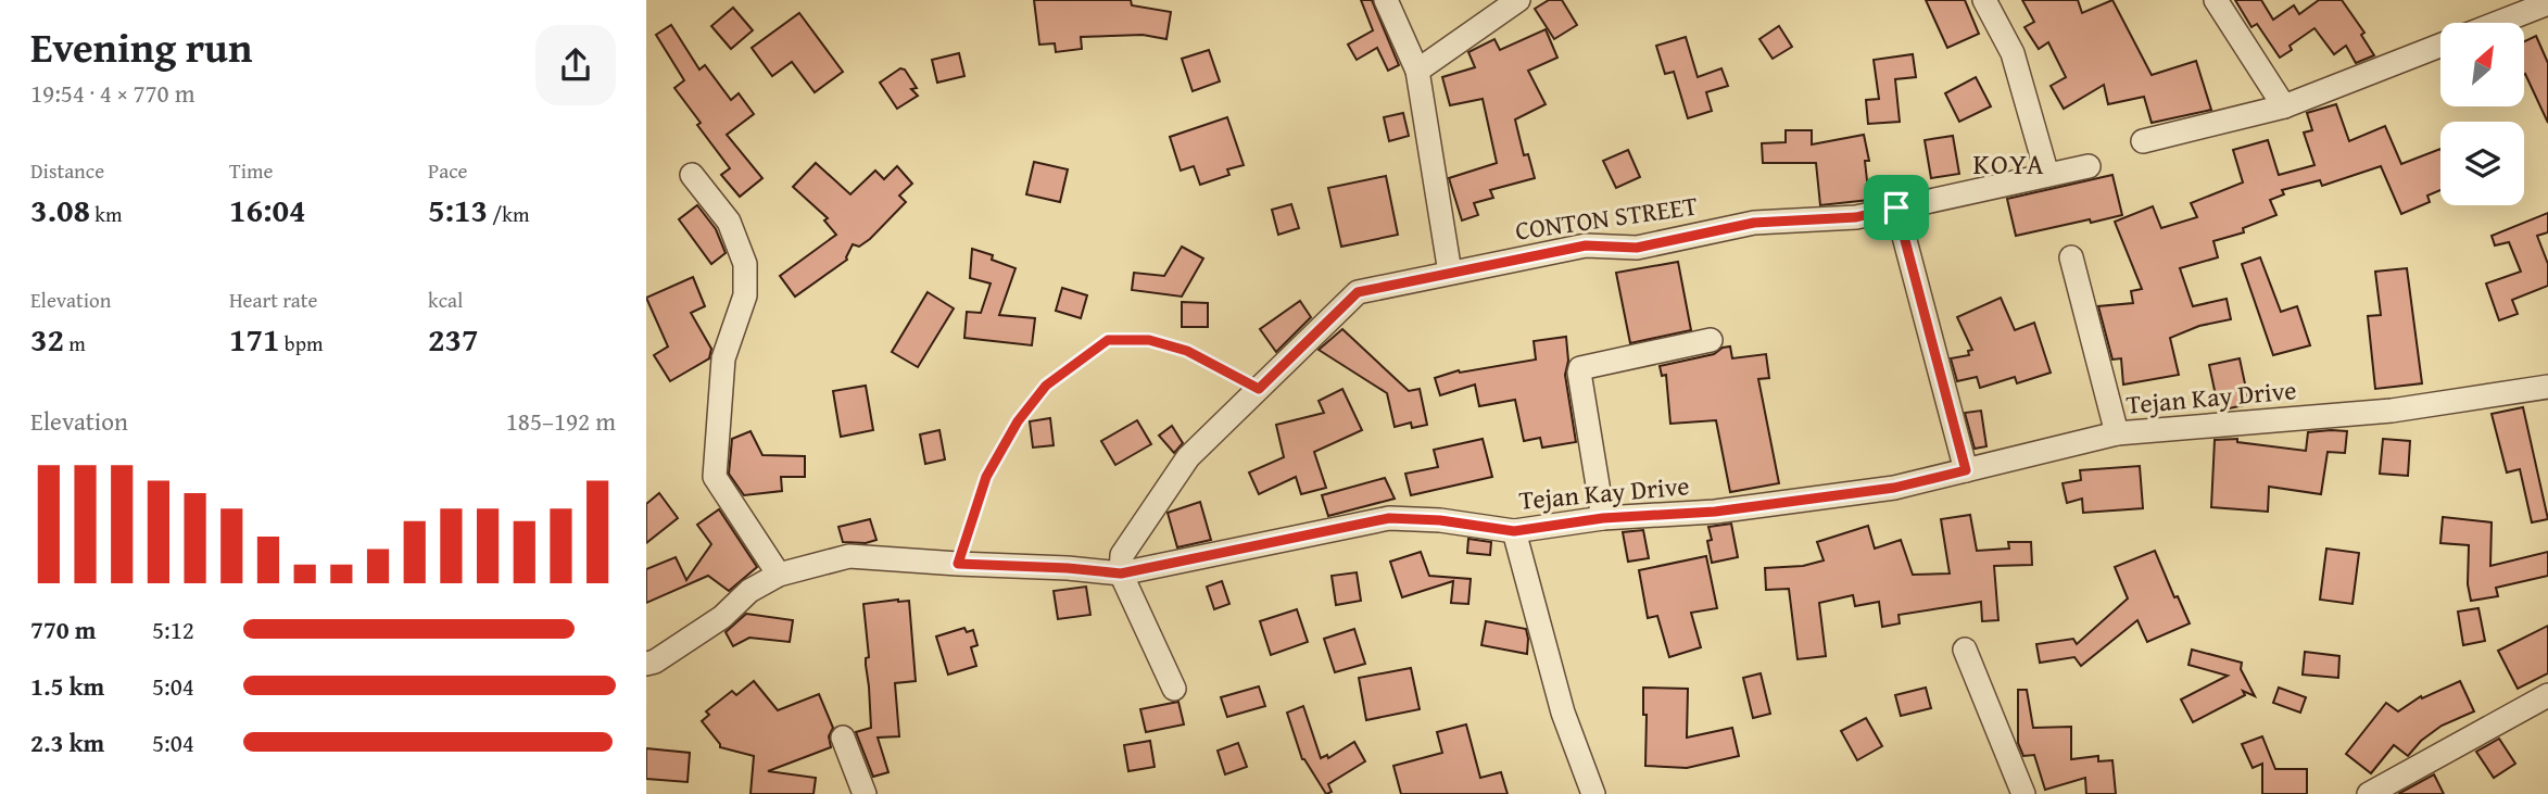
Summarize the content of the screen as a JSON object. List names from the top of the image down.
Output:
{
  "streets": {
    "street": ["CONTON STREET", "Tejan Kay Drive"]
  },
  "districts": ["KOYA"],
  "north": "top right",
  "page": {
    "heading": ["Evening run", "19:54 · 4 × 770 m"],
    "stats": [
      ["Distance", "3.08 km"],
      ["Time", "16:04"],
      ["Pace", "5:13 /km"],
      ["Elevation", "32 m"],
      ["Heart rate", "171 bpm"],
      ["kcal", "237"]
    ],
    "chart": ["Elevation", "185–192 m"],
    "list": [
      {
        "name": "770 m",
        "note": "5:12"
      },
      {
        "name": "1.5 km",
        "note": "5:04"
      },
      {
        "name": "2.3 km",
        "note": "5:04"
      }
    ]
  }
}
